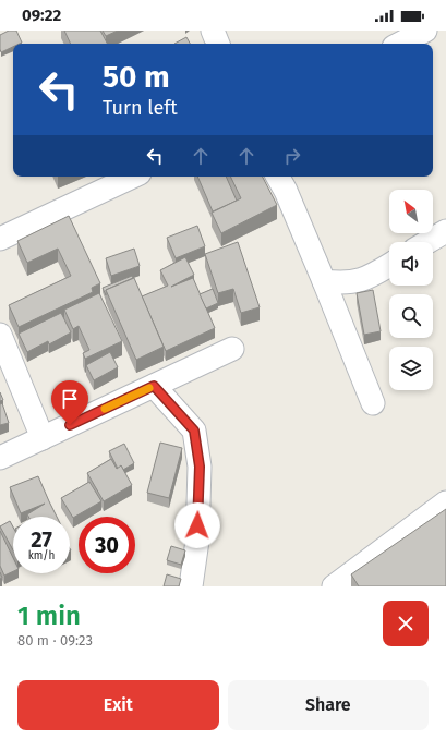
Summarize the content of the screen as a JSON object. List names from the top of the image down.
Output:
{
  "north": "top left",
  "page": {
    "status": "09:22",
    "turn": ["50 m", "Turn left"],
    "speed": "27 km/h",
    "limit": "30",
    "heading": ["1 min", "80 m · 09:23"],
    "buttons": ["Exit", "Share"]
  }
}
